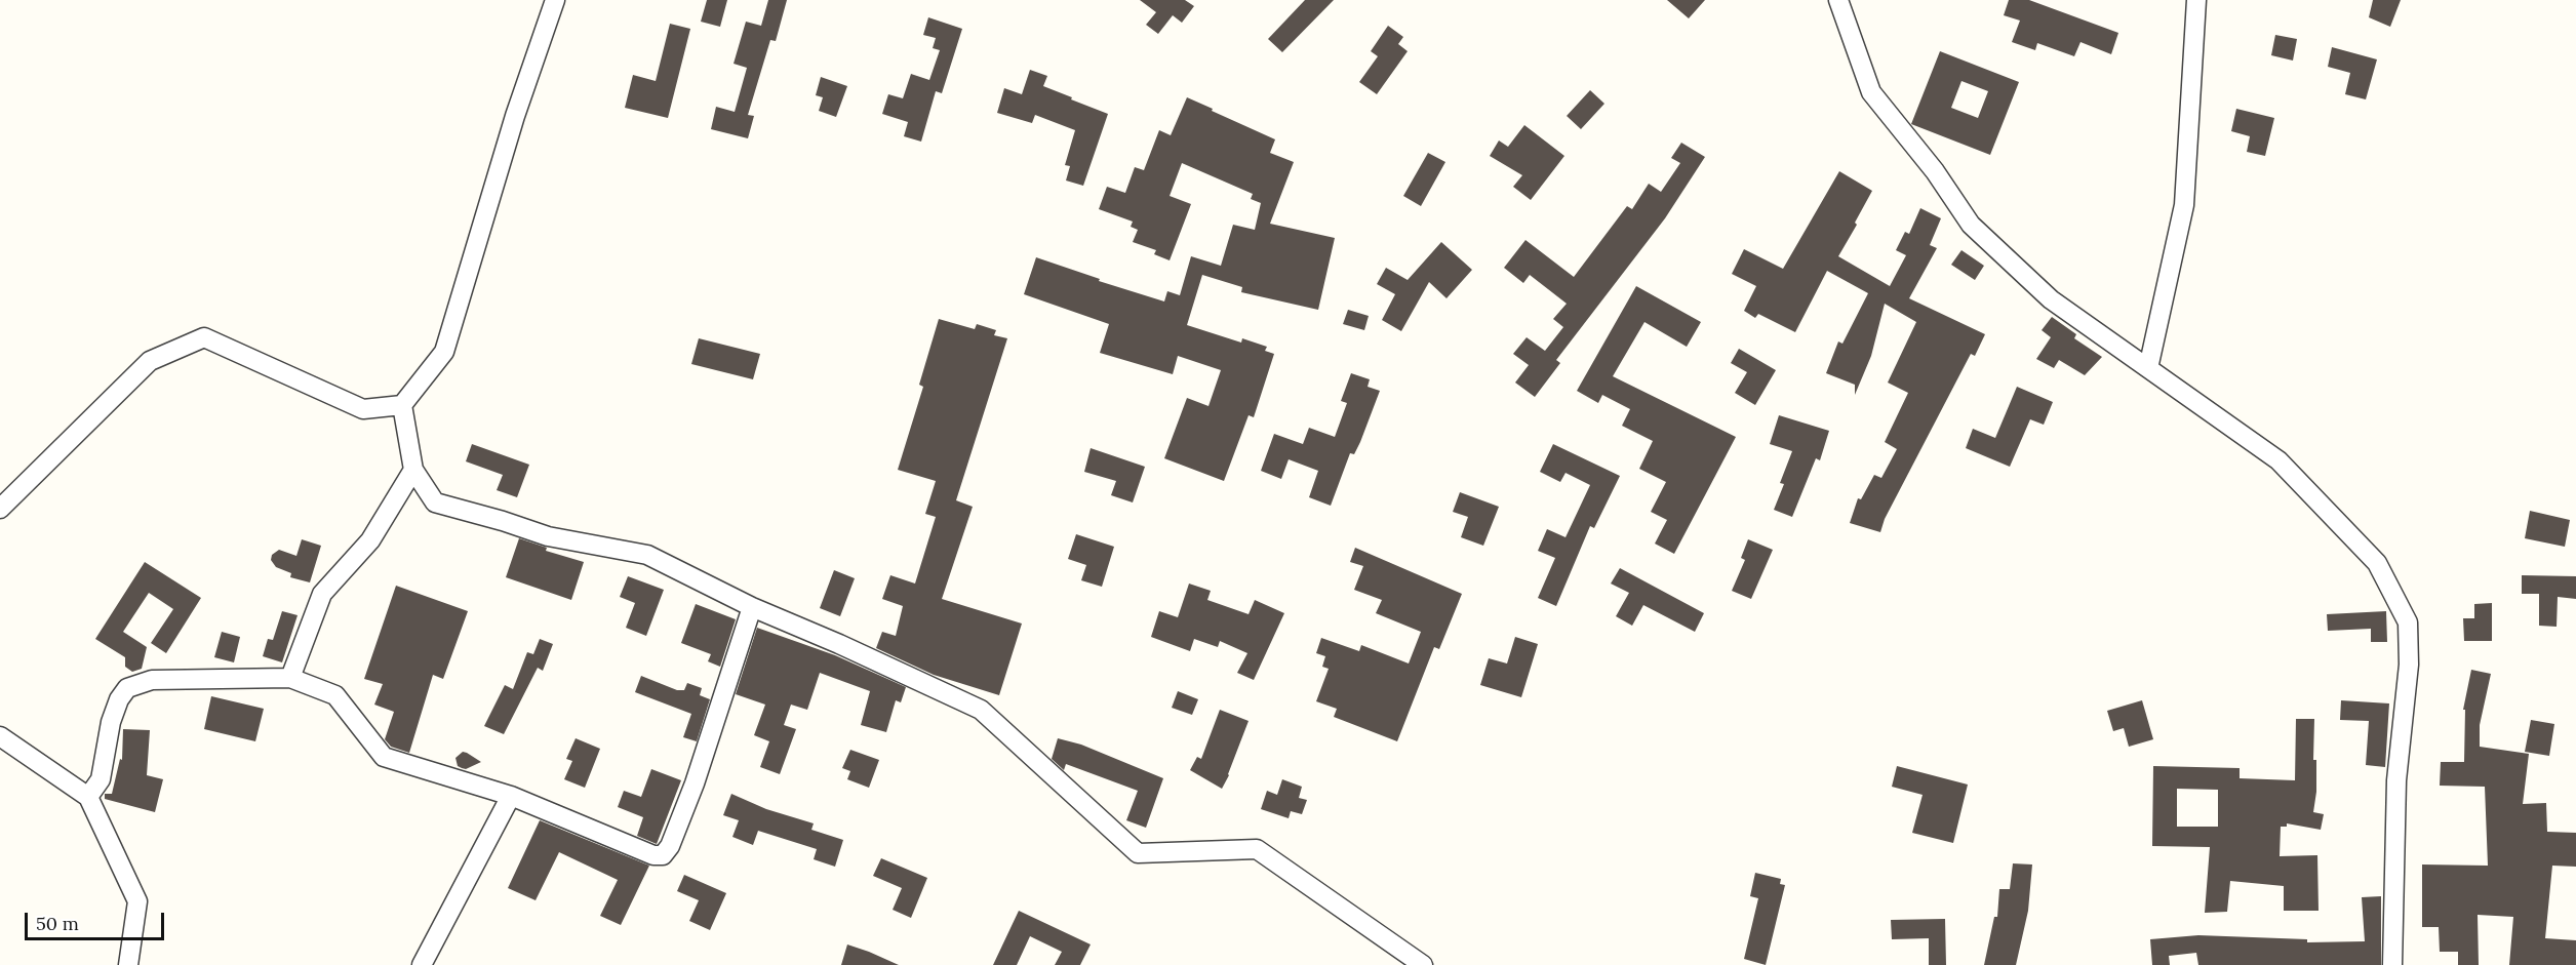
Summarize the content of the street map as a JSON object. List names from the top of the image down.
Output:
{
  "scale_bar": "50 m"
}
